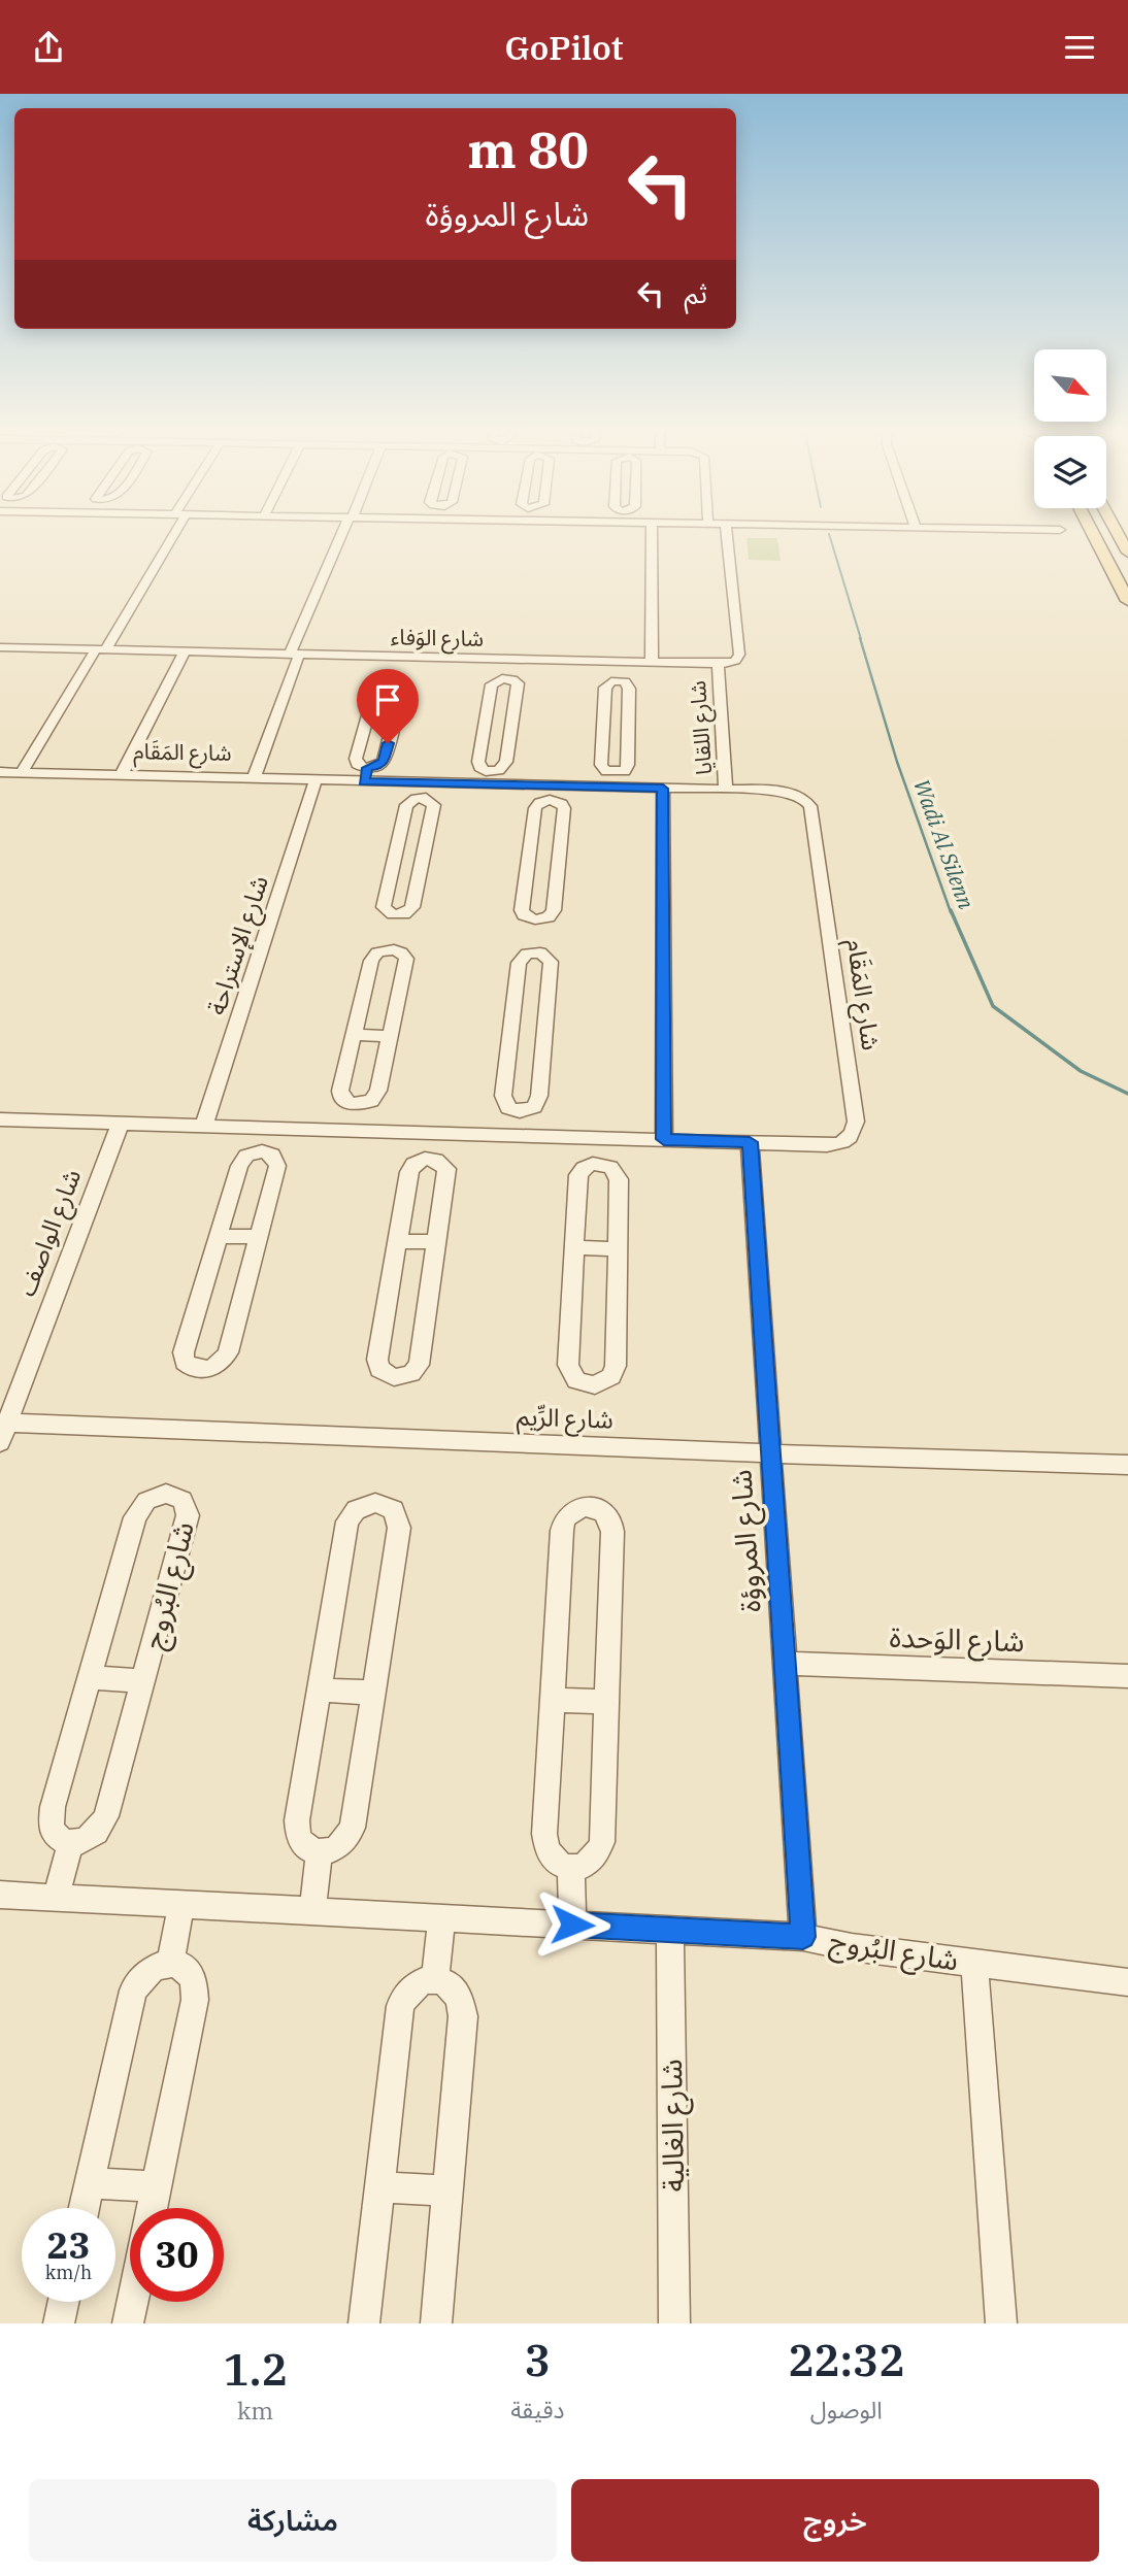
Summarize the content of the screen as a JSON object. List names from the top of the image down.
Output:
{
  "streets": {
    "street": [
      "شارع الوَفاء",
      "شارع اللقايا",
      "شارع المَقَام",
      "شارع الإستراحة",
      "شارع الواصف",
      "شارع الرِّيم",
      "شارع المروؤة",
      "شارع البُروج",
      "شارع الوَحدة",
      "شارع الغالية"
    ]
  },
  "crossings": [
    ["شارع الوَفاء", "شارع اللقايا"],
    ["شارع اللقايا", "شارع المَقَام"],
    ["شارع المَقَام", "شارع الإستراحة"],
    ["شارع المَقَام", "شارع الواصف"],
    ["شارع المَقَام", "شارع المروؤة"],
    ["شارع الواصف", "شارع الرِّيم"],
    ["شارع الرِّيم", "شارع المروؤة"],
    ["شارع المروؤة", "شارع البُروج"],
    ["شارع المروؤة", "شارع الوَحدة"],
    ["شارع البُروج", "شارع الغالية"]
  ],
  "water": ["Wadi Al Silenn"],
  "north": "bottom right",
  "page": {
    "header": "GoPilot",
    "turn": ["80 m", "شارع المروؤة"],
    "then": "ثم",
    "speed": "23 km/h",
    "limit": "30",
    "eta": [
      "22:32",
      "الوصول",
      "3",
      "دقيقة",
      "1.2",
      "km"
    ],
    "buttons": ["خروج", "مشاركة"]
  }
}
